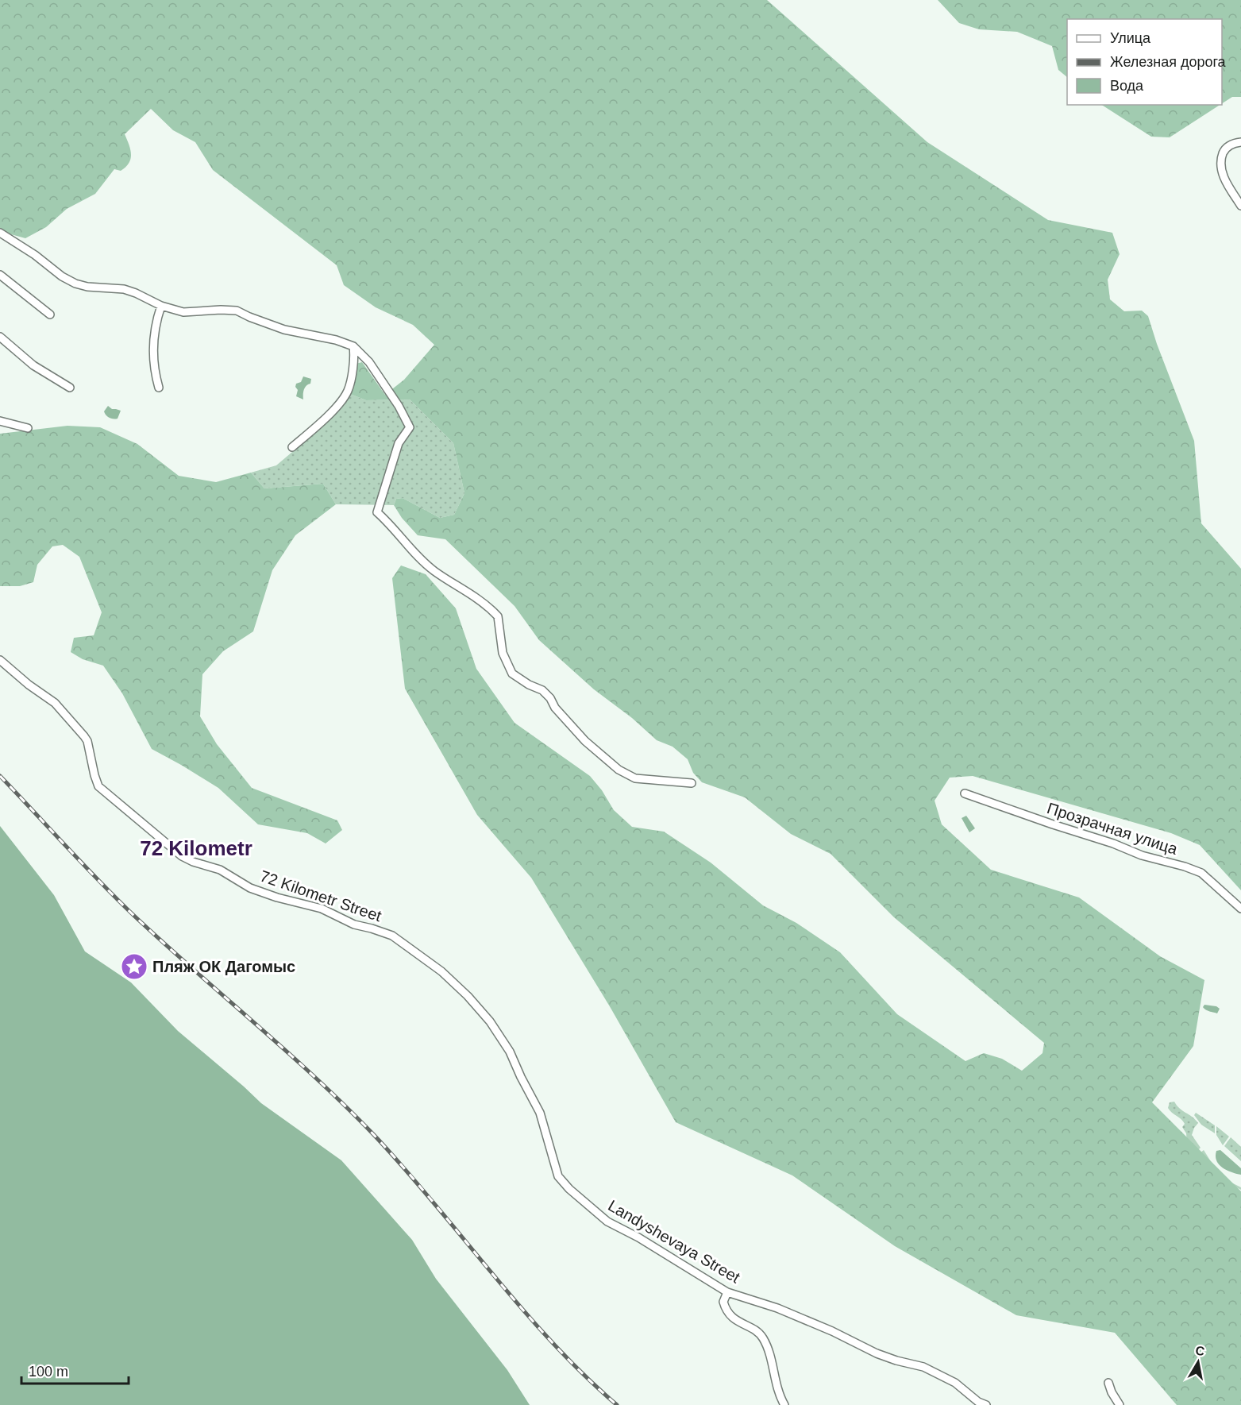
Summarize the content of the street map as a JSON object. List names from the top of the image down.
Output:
{
  "streets": {
    "street": ["Прозрачная улица", "72 Kilometr Street", "Landyshevaya Street"]
  },
  "crossings": [
    ["72 Kilometr Street", "Landyshevaya Street"]
  ],
  "districts": ["72 Kilometr"],
  "places": {
    "place": ["Пляж ОК Дагомыс"]
  },
  "legend": ["Улица", "Железная дорога", "Вода"],
  "scale_bar": "100 m",
  "north": "top"
}
